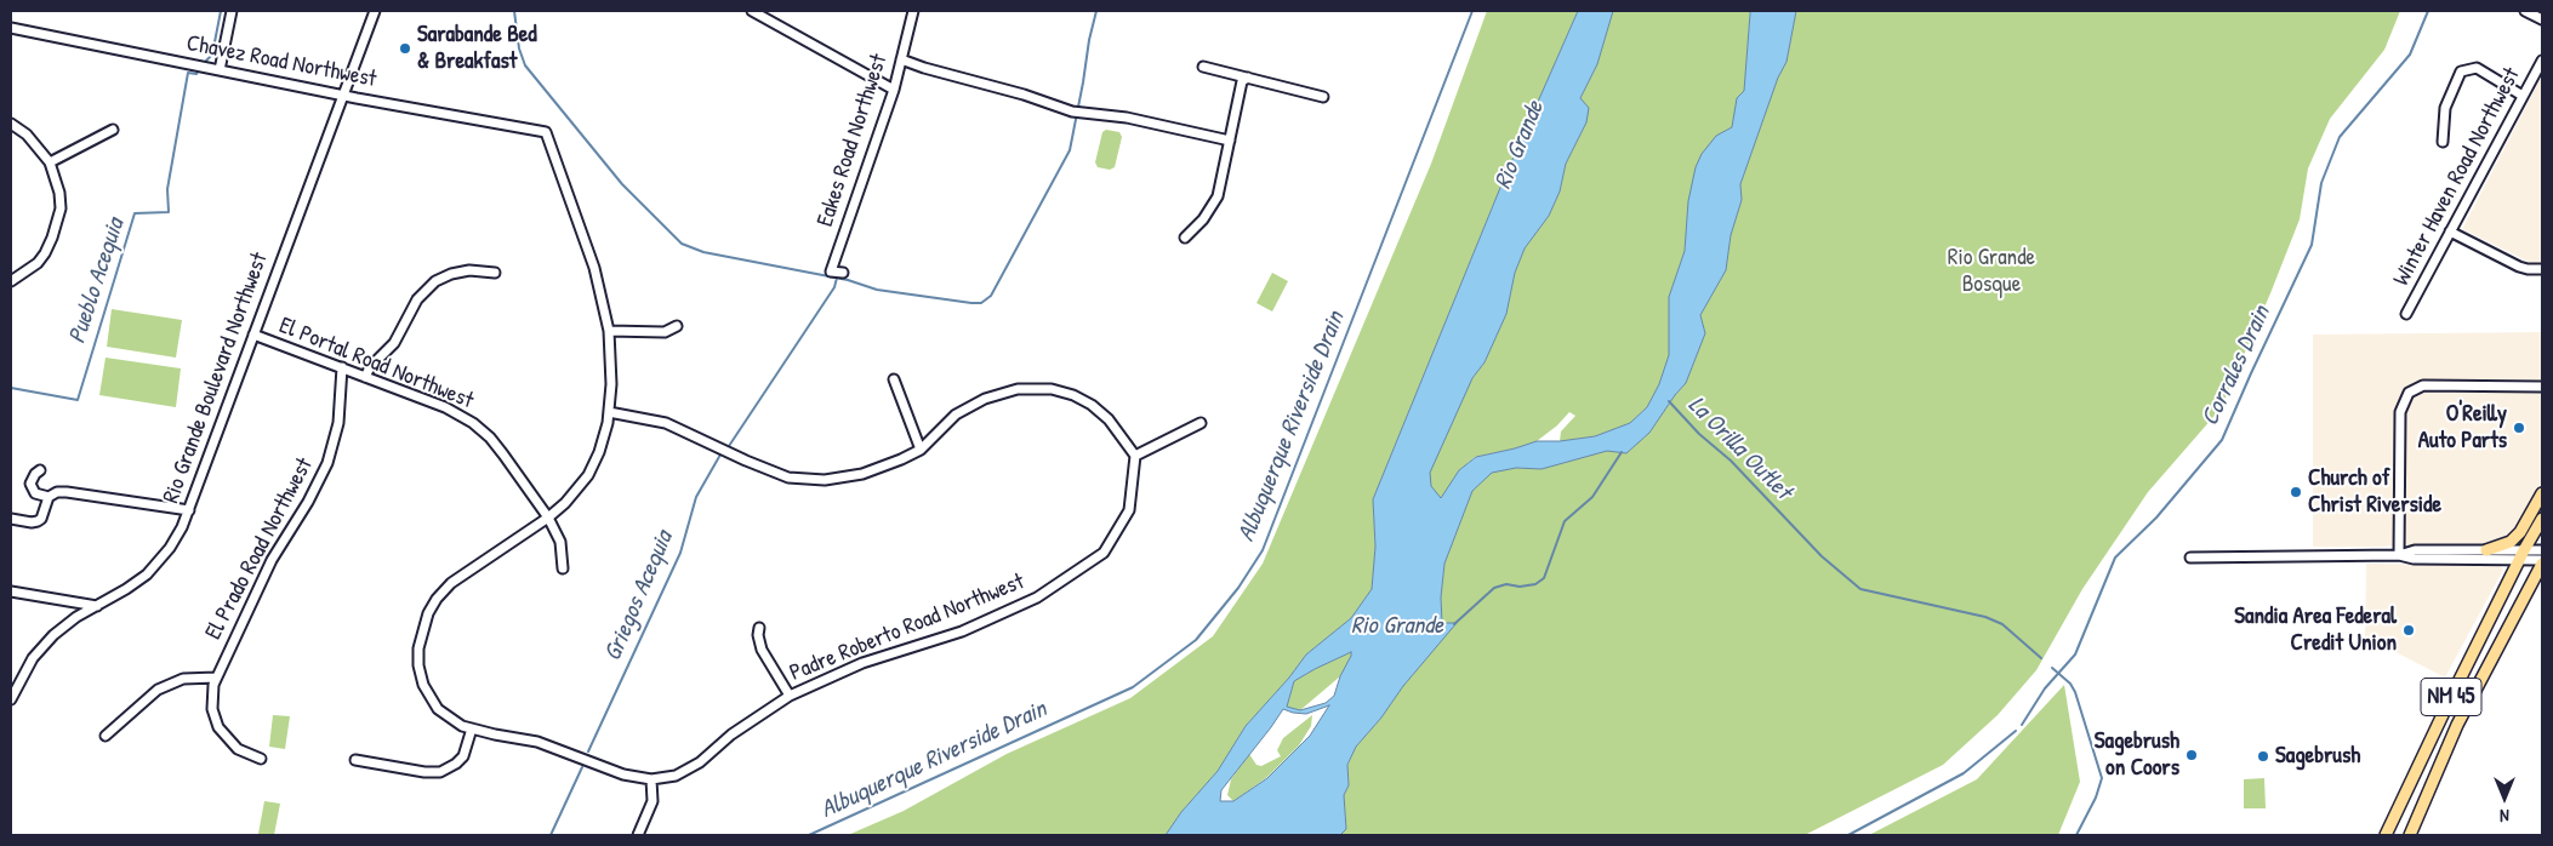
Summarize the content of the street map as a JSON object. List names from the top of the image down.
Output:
{
  "streets": {
    "main road": ["NM 45"],
    "street": [
      "Chavez Road Northwest",
      "Eakes Road Northwest",
      "Winter Haven Road Northwest",
      "El Portal Road Northwest",
      "Rio Grande Boulevard Northwest",
      "El Prado Road Northwest",
      "Padre Roberto Road Northwest"
    ]
  },
  "crossings": [
    ["Chavez Road Northwest", "Rio Grande Boulevard Northwest"],
    ["Chavez Road Northwest", "Padre Roberto Road Northwest"],
    ["El Portal Road Northwest", "Rio Grande Boulevard Northwest"],
    ["El Portal Road Northwest", "El Prado Road Northwest"],
    ["El Portal Road Northwest", "Padre Roberto Road Northwest"]
  ],
  "water": [
    "Rio Grande",
    "Pueblo Acequia",
    "Corrales Drain",
    "Albuquerque Riverside Drain",
    "La Orilla Outlet",
    "Griegos Acequia"
  ],
  "parks": ["Rio Grande Bosque"],
  "places": [
    "Sarabande Bed & Breakfast",
    "O'Reilly Auto Parts",
    "Church of Christ Riverside",
    "Sandia Area Federal Credit Union",
    "Sagebrush on Coors",
    "Sagebrush"
  ],
  "north": "bottom"
}
